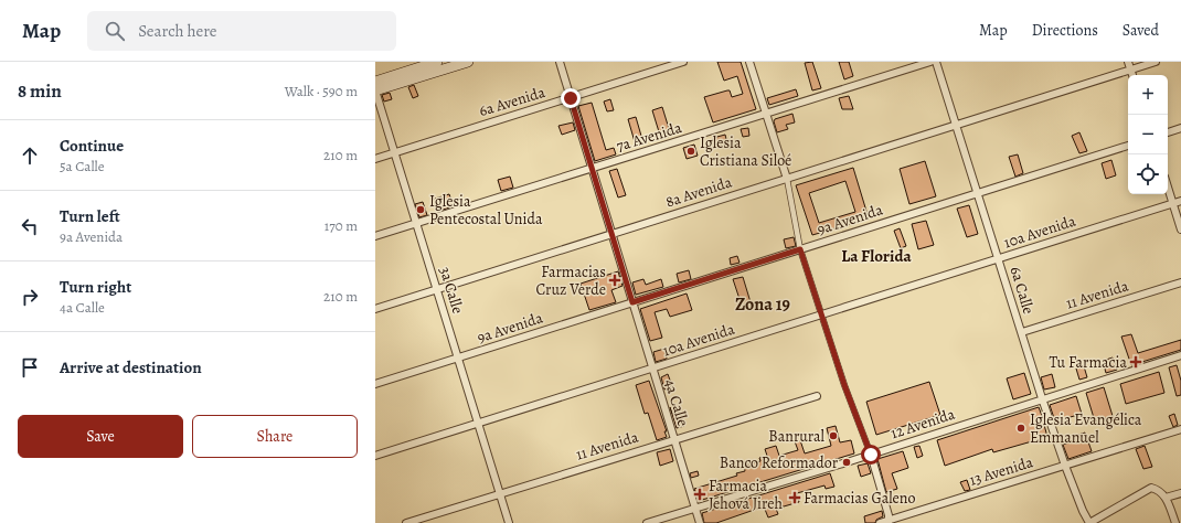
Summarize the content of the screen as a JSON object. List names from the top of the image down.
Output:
{
  "streets": {
    "street": [
      "6a Avenida",
      "7a Avenida",
      "8a Avenida",
      "9a Avenida",
      "10a Avenida",
      "3a Calle",
      "6a Calle",
      "11 Avenida",
      "4a Calle",
      "12 Avenida",
      "13 Avenida"
    ]
  },
  "crossings": [
    ["6a Avenida", "3a Calle"],
    ["6a Avenida", "4a Calle"],
    ["7a Avenida", "3a Calle"],
    ["7a Avenida", "4a Calle"],
    ["8a Avenida", "3a Calle"],
    ["8a Avenida", "6a Calle"],
    ["8a Avenida", "4a Calle"],
    ["9a Avenida", "3a Calle"],
    ["9a Avenida", "6a Calle"],
    ["9a Avenida", "4a Calle"],
    ["10a Avenida", "3a Calle"],
    ["10a Avenida", "6a Calle"],
    ["10a Avenida", "4a Calle"],
    ["3a Calle", "11 Avenida"],
    ["6a Calle", "11 Avenida"],
    ["6a Calle", "12 Avenida"],
    ["6a Calle", "13 Avenida"],
    ["11 Avenida", "4a Calle"],
    ["4a Calle", "12 Avenida"]
  ],
  "districts": ["La Florida", "Zona 19"],
  "places": {
    "other": [
      "Iglesia Cristiana Siloé",
      "Iglesia Pentecostal Unida",
      "Iglesia Evangélica Emmanuel",
      "Banrural",
      "Banco Reformador"
    ],
    "health": [
      "Farmacias Cruz Verde",
      "Tu Farmacia",
      "Farmacia Jehová Jireh",
      "Farmacias Galeno"
    ]
  },
  "page": {
    "header": "Map",
    "search": "Search here",
    "nav": ["Map", "Directions", "Saved"],
    "heading": ["8 min", "Walk · 590 m"],
    "map_buttons": ["+", "−"],
    "list": [
      ["Continue", "5a Calle", "210 m"],
      ["Turn left", "9a Avenida", "170 m"],
      ["Turn right", "4a Calle", "210 m"],
      "Arrive at destination"
    ],
    "buttons": ["Save", "Share"]
  }
}
